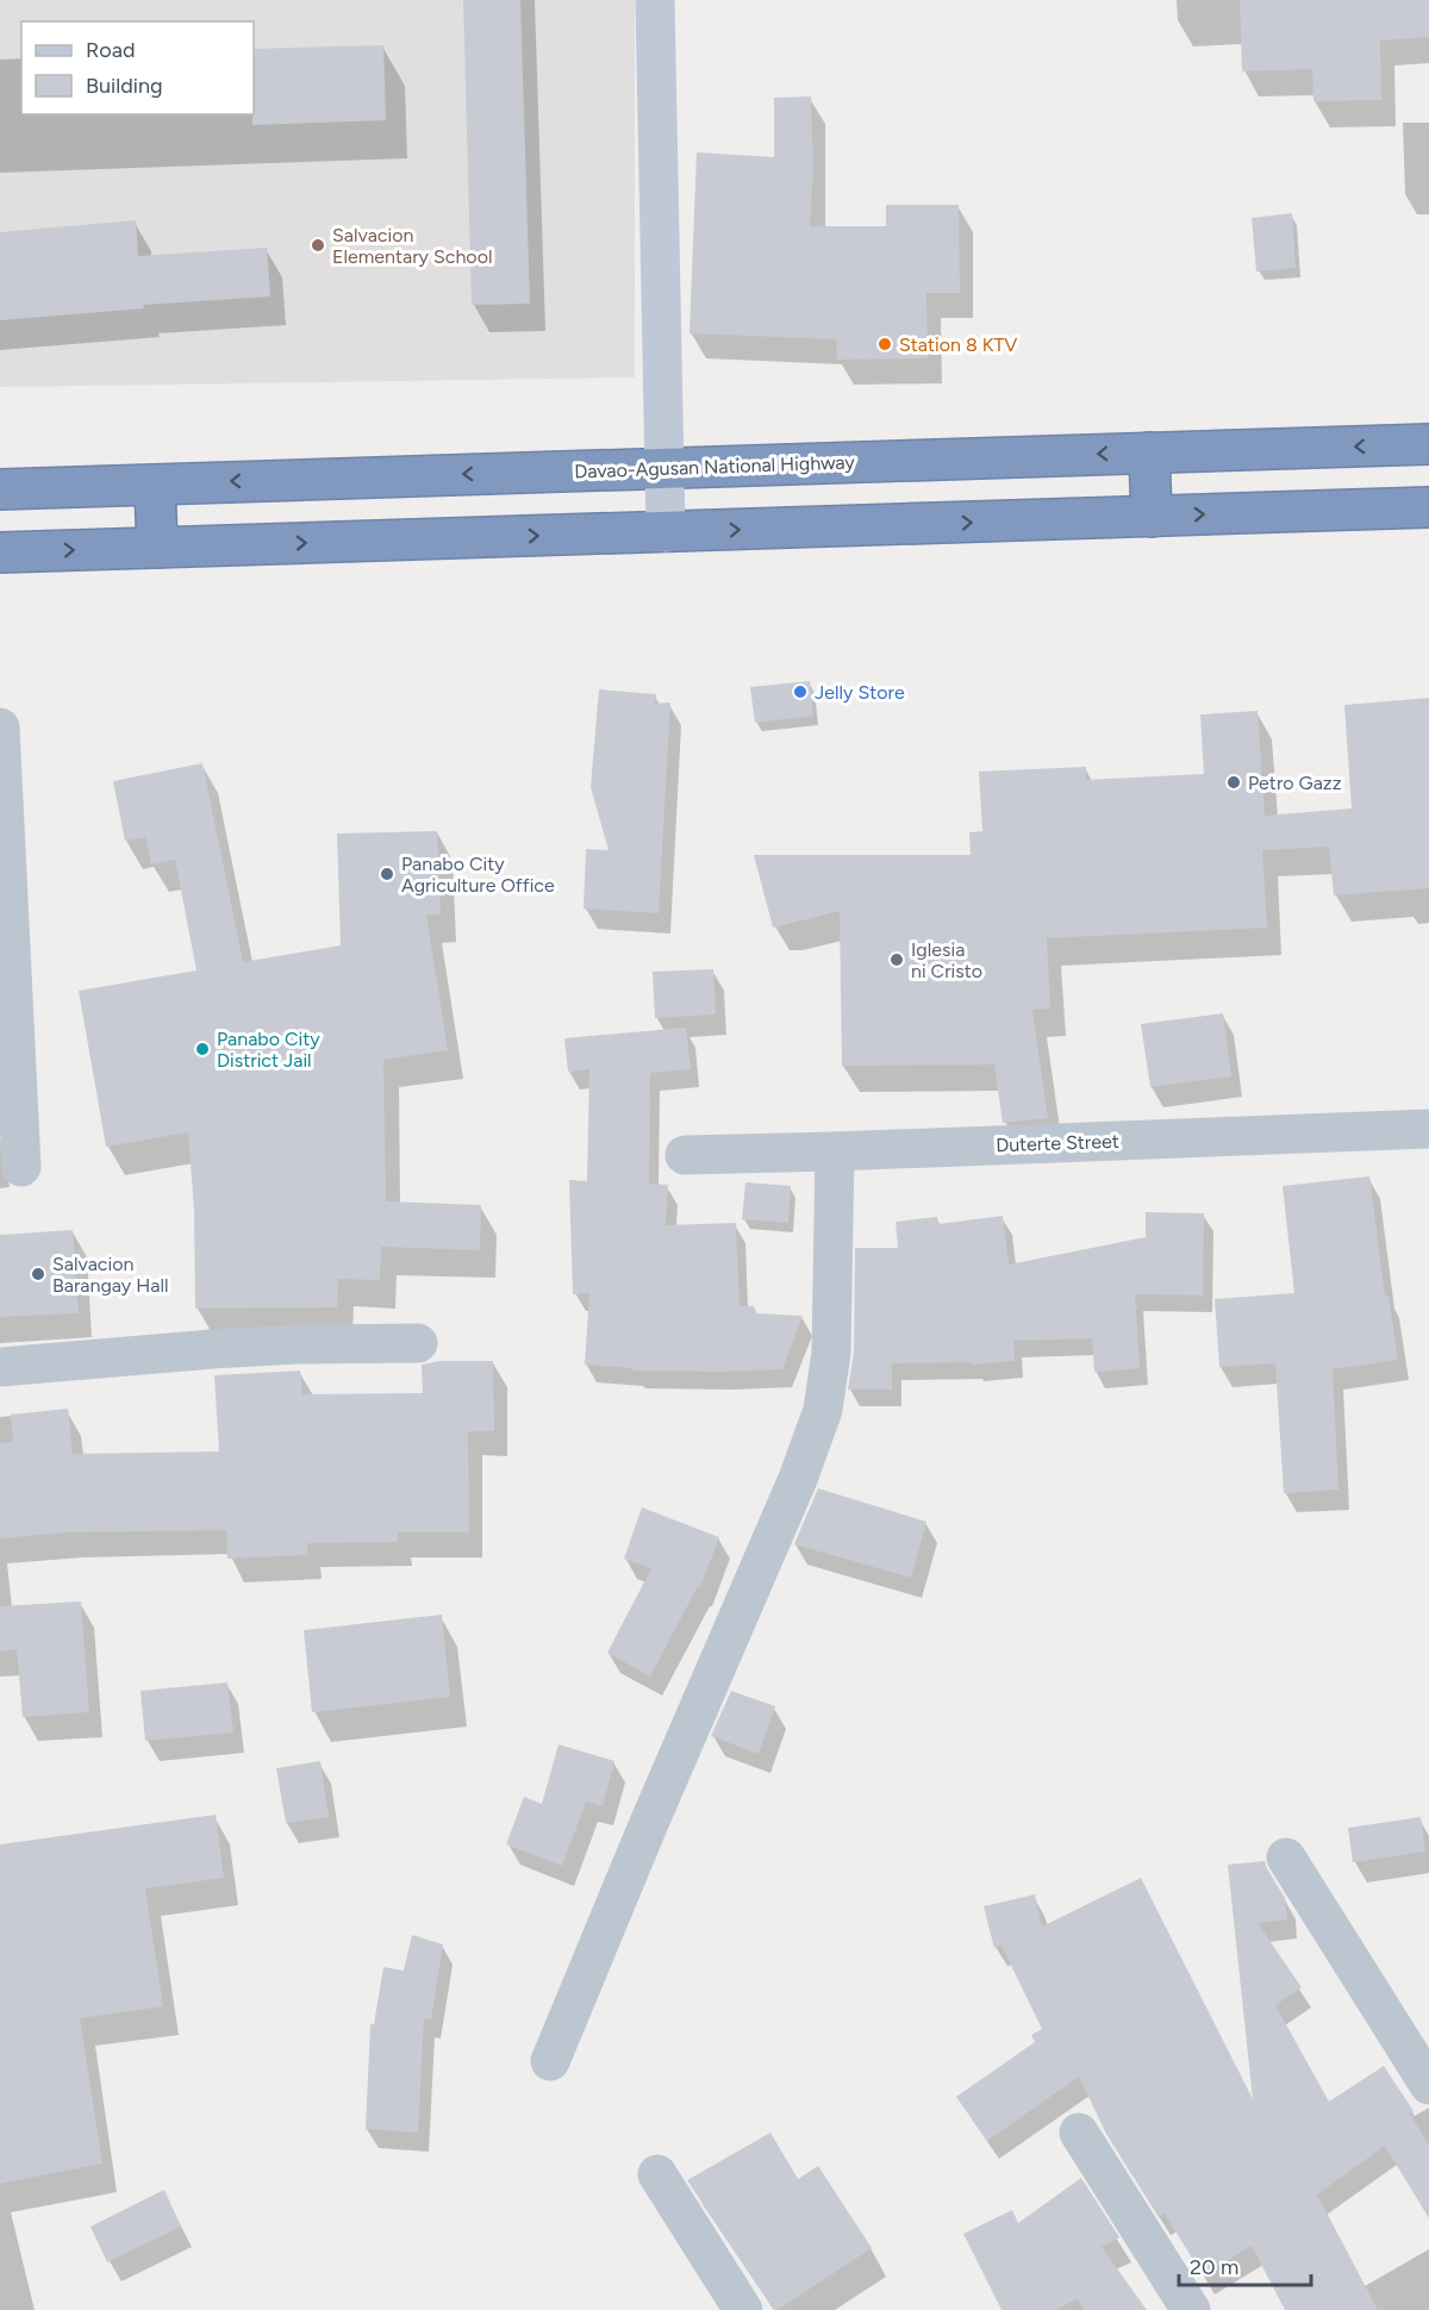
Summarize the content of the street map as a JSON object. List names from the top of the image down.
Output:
{
  "streets": {
    "highway": ["Davao-Agusan National Highway"],
    "street": ["Duterte Street"]
  },
  "places": [
    "Salvacion Elementary School",
    "Station 8 KTV",
    "Jelly Store",
    "Petro Gazz",
    "Panabo City Agriculture Office",
    "Iglesia ni Cristo",
    "Panabo City District Jail",
    "Salvacion Barangay Hall"
  ],
  "legend": ["Road", "Building"],
  "scale_bar": "20 m"
}
